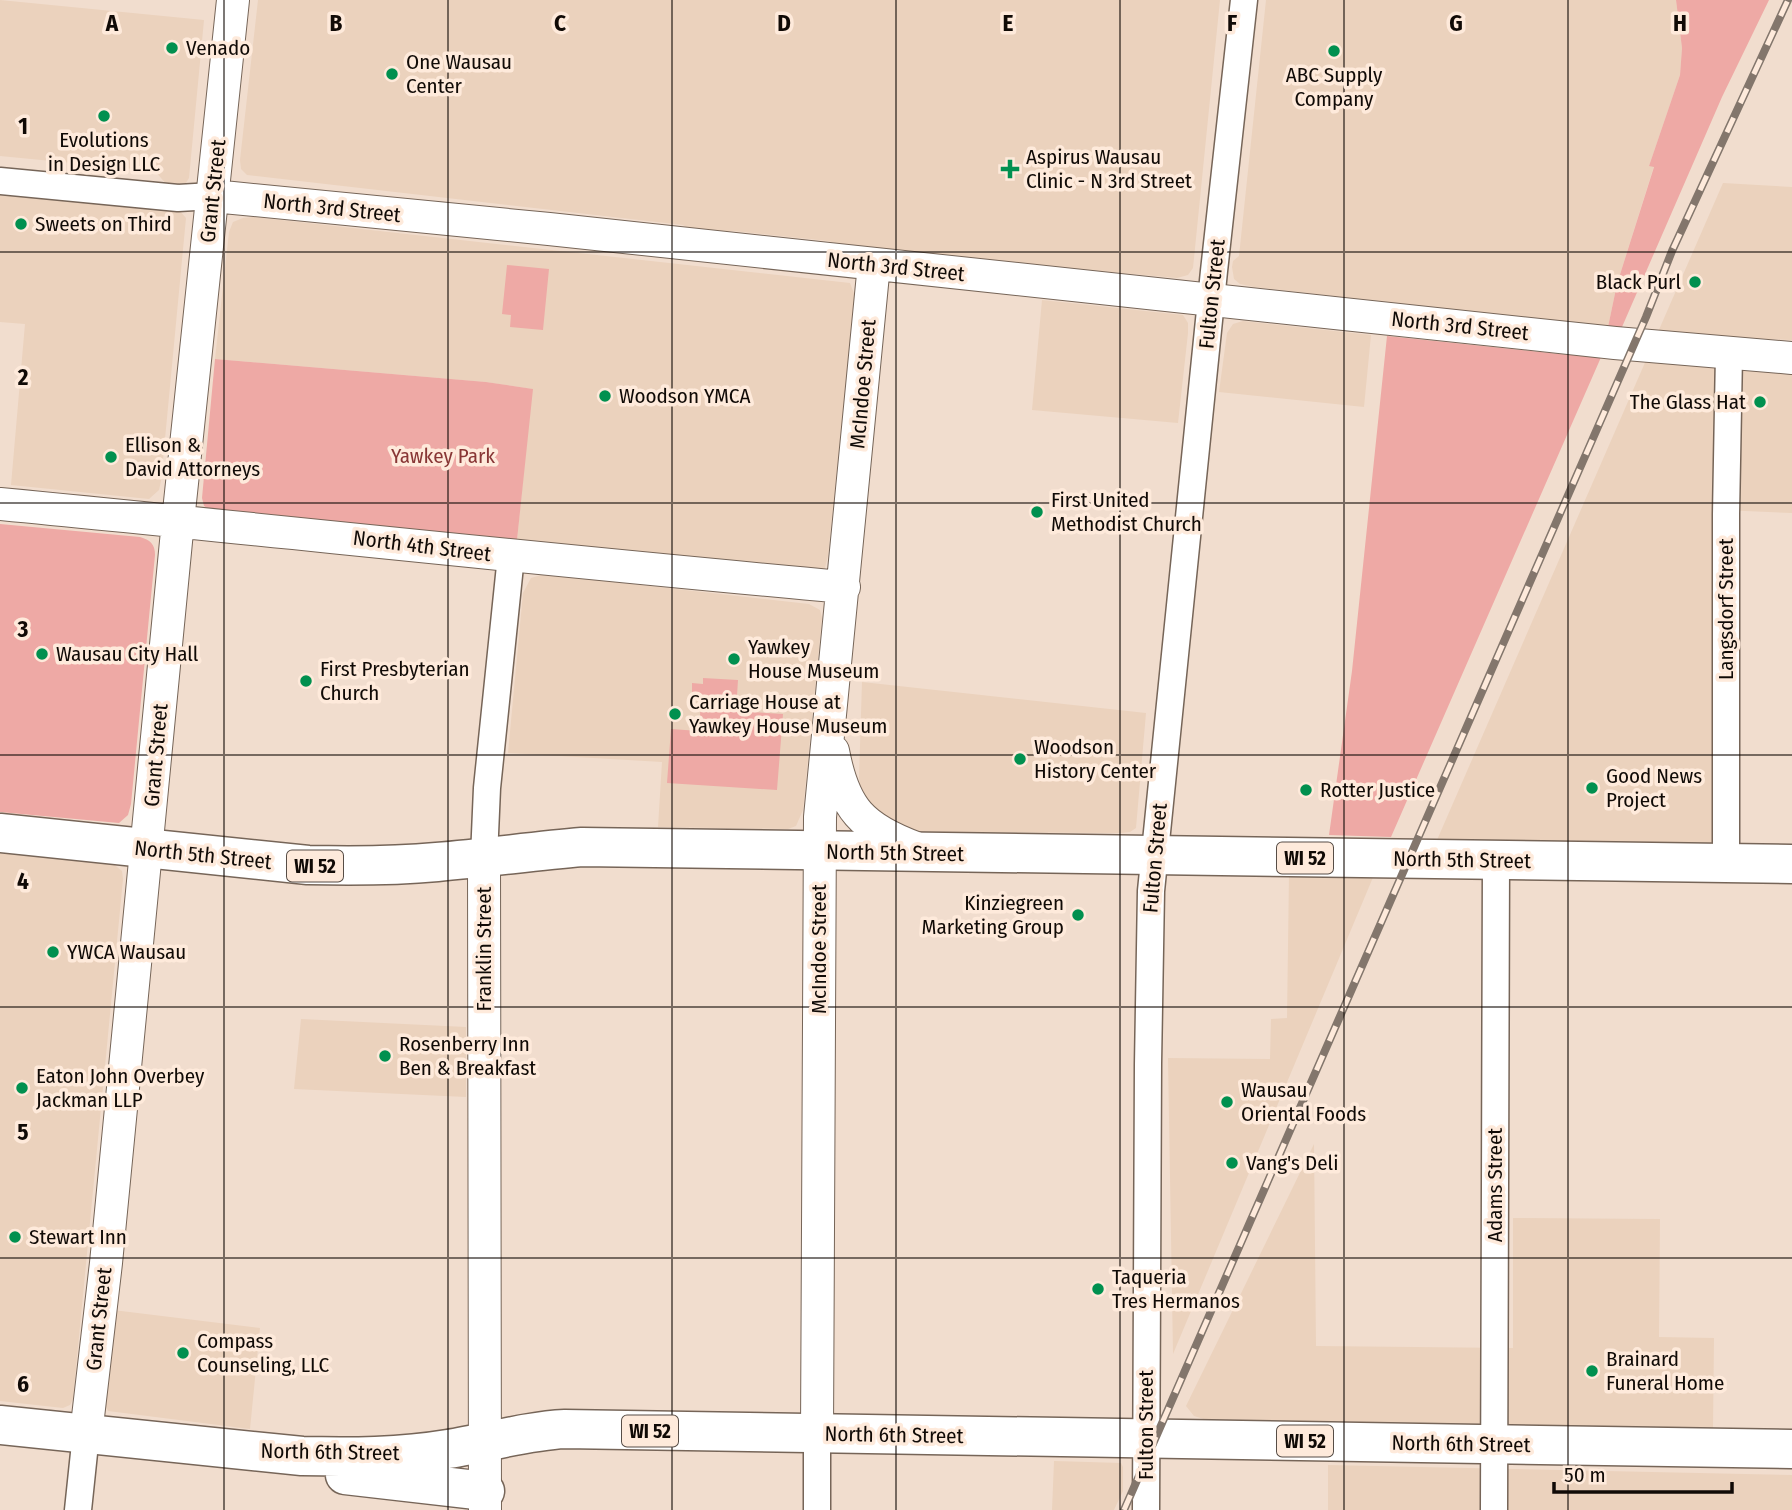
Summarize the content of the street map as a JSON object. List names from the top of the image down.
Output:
{
  "streets": {
    "main road": ["North 5th Street", "WI 52", "North 6th Street"],
    "street": [
      "Grant Street",
      "North 3rd Street",
      "Fulton Street",
      "McIndoe Street",
      "North 4th Street",
      "Langsdorf Street",
      "Franklin Street",
      "Adams Street"
    ]
  },
  "crossings": [
    ["Grant Street", "North 3rd Street"],
    ["Grant Street", "North 4th Street"],
    ["Grant Street", "North 5th Street"],
    ["Grant Street", "North 6th Street"],
    ["North 3rd Street", "Fulton Street"],
    ["North 3rd Street", "McIndoe Street"],
    ["North 3rd Street", "Langsdorf Street"],
    ["Fulton Street", "North 5th Street"],
    ["Fulton Street", "North 6th Street"],
    ["McIndoe Street", "North 4th Street"],
    ["McIndoe Street", "North 5th Street"],
    ["McIndoe Street", "North 6th Street"],
    ["North 4th Street", "Franklin Street"],
    ["Langsdorf Street", "North 5th Street"],
    ["North 5th Street", "Franklin Street"],
    ["North 5th Street", "Adams Street"],
    ["Franklin Street", "North 6th Street"],
    ["Adams Street", "North 6th Street"]
  ],
  "parks": ["Yawkey Park"],
  "places": {
    "other": [
      "Venado",
      "ABC Supply Company",
      "One Wausau Center",
      "Evolutions in Design LLC",
      "Sweets on Third",
      "Black Purl",
      "Woodson YMCA",
      "The Glass Hat",
      "Ellison & David Attorneys",
      "First United Methodist Church",
      "Wausau City Hall",
      "Yawkey House Museum",
      "First Presbyterian Church",
      "Carriage House at Yawkey House Museum",
      "Woodson History Center",
      "Good News Project",
      "Rotter Justice",
      "Kinziegreen Marketing Group",
      "YWCA Wausau",
      "Rosenberry Inn Ben & Breakfast",
      "Eaton John Overbey Jackman LLP",
      "Wausau Oriental Foods",
      "Vang's Deli",
      "Stewart Inn",
      "Taqueria Tres Hermanos",
      "Compass Counseling, LLC",
      "Brainard Funeral Home"
    ],
    "health": ["Aspirus Wausau Clinic - N 3rd Street"]
  },
  "scale_bar": "50 m",
  "grid": {
    "columns": [
      "A",
      "B",
      "C",
      "D",
      "E",
      "F",
      "G",
      "H"
    ],
    "rows": [
      "1",
      "2",
      "3",
      "4",
      "5",
      "6"
    ]
  }
}
